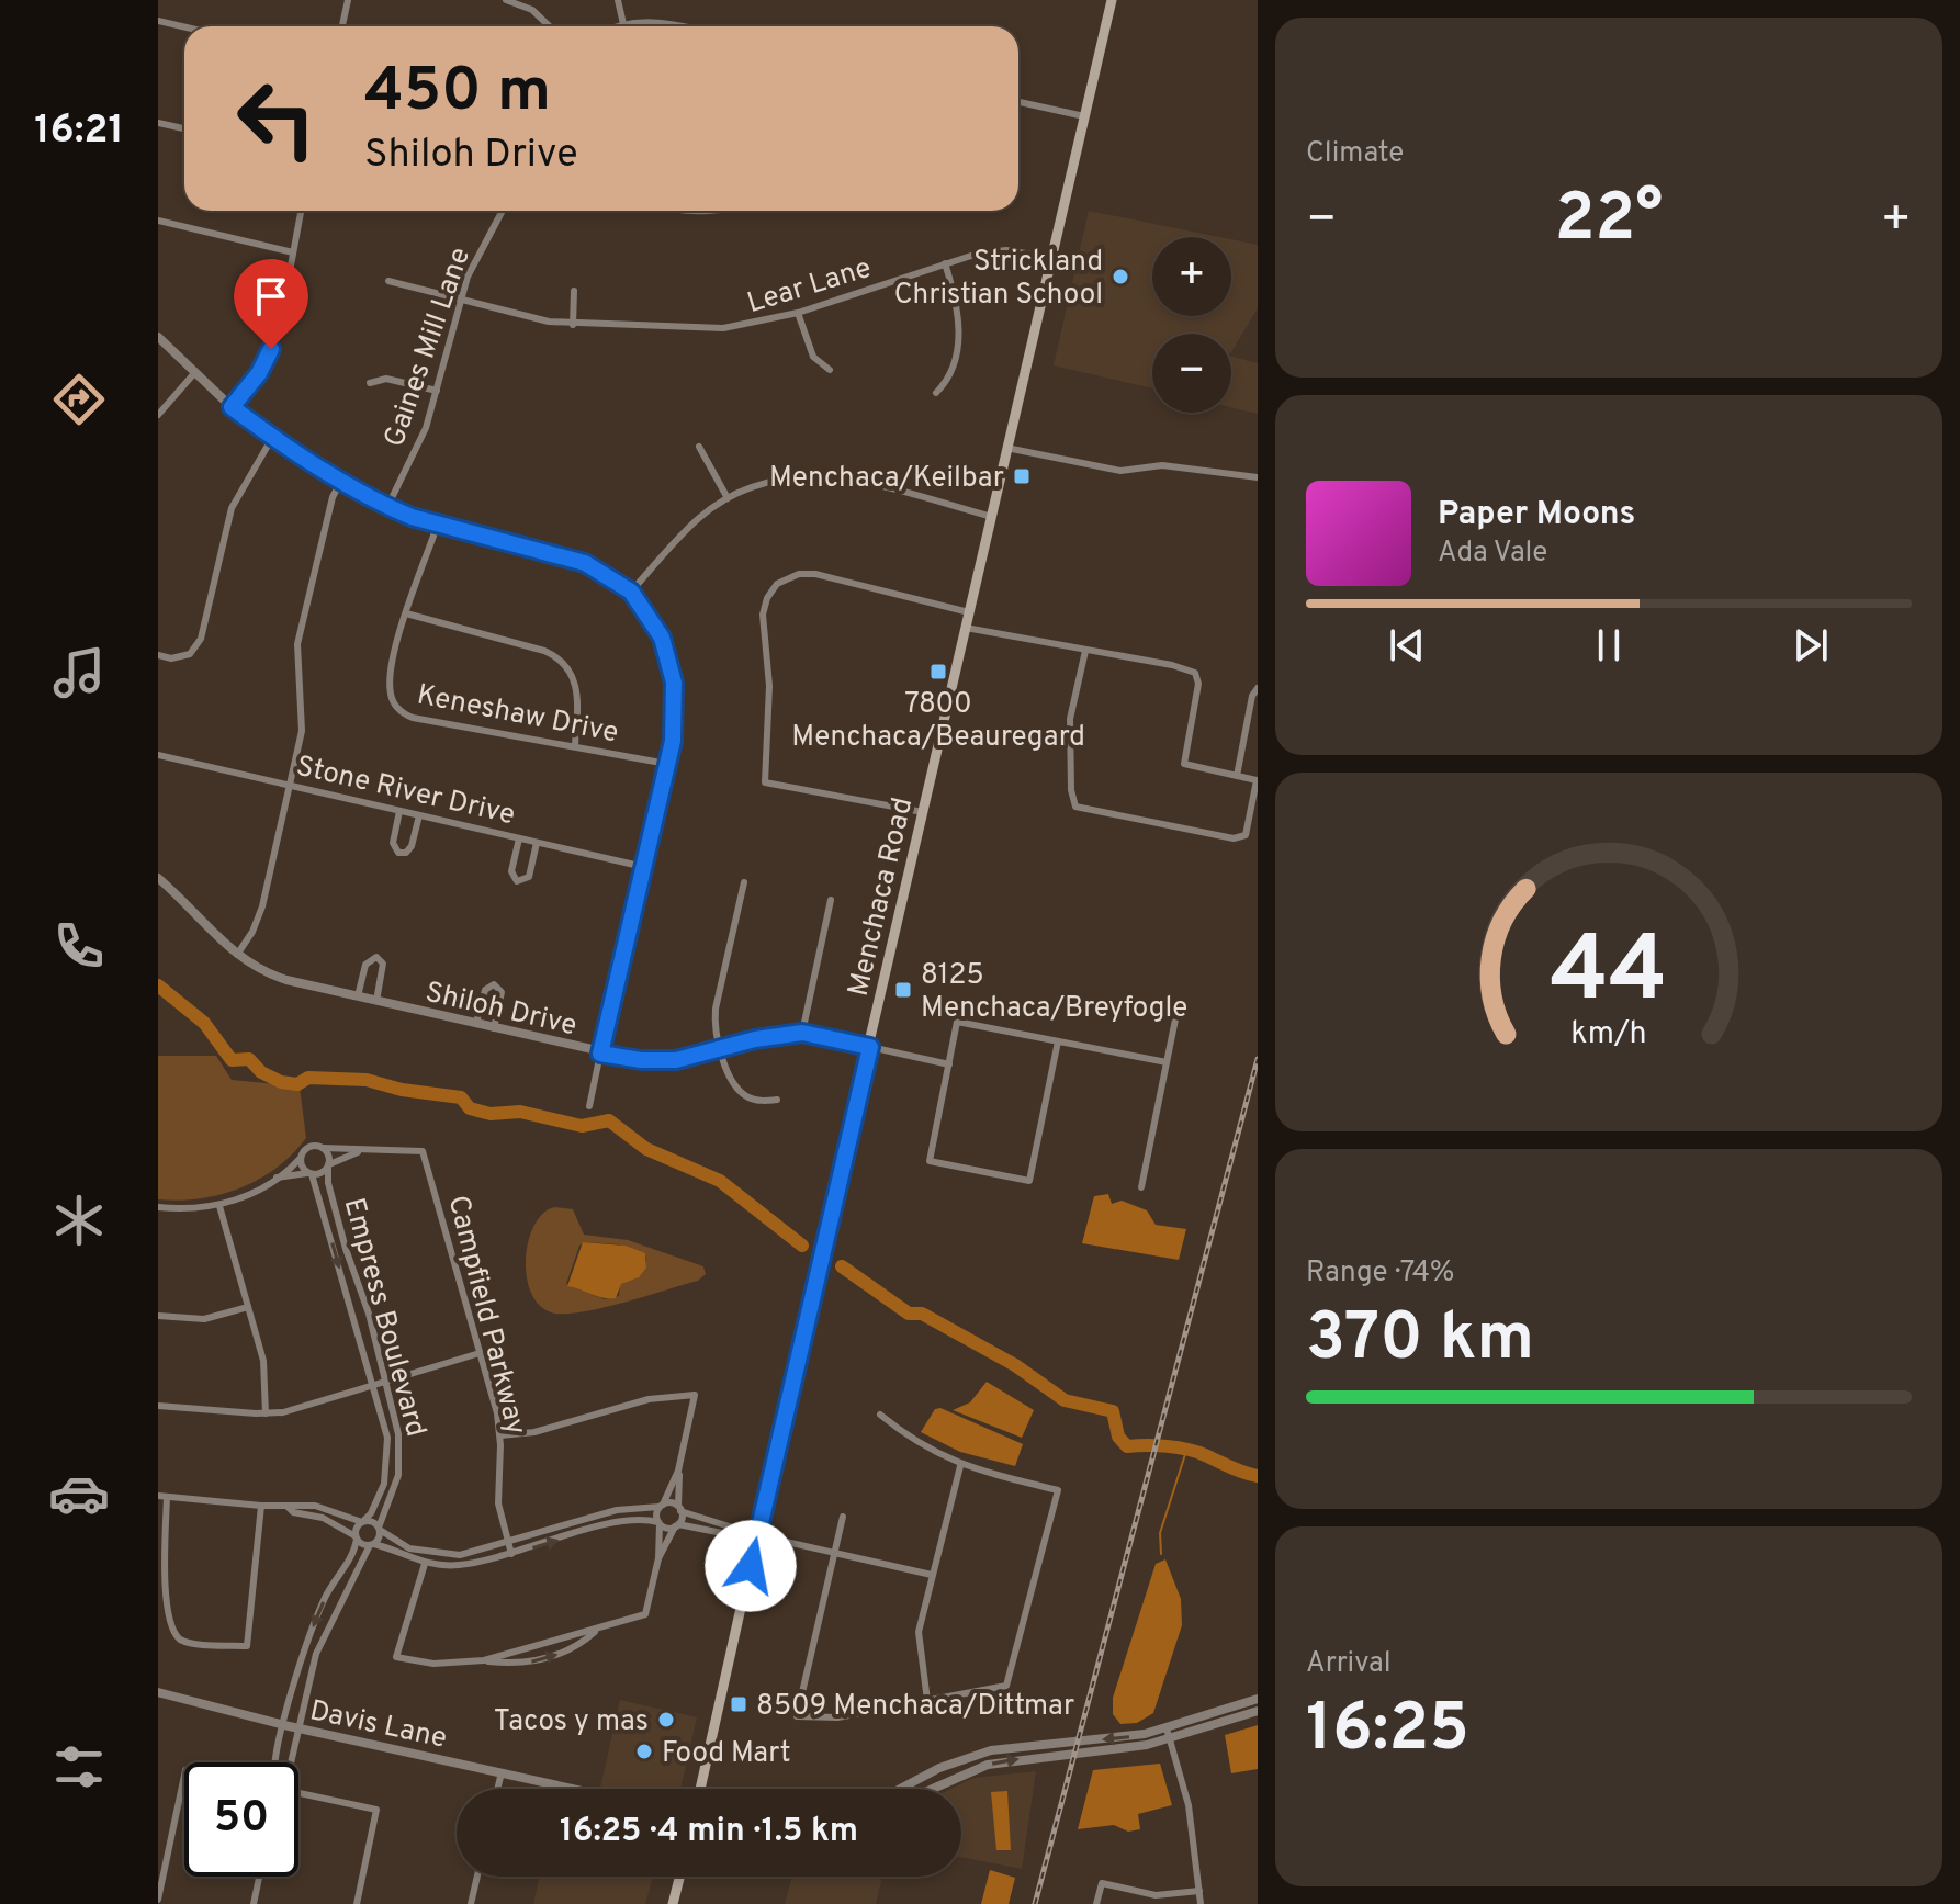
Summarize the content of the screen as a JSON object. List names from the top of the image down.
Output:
{
  "streets": {
    "main road": ["Menchaca Road"],
    "street": [
      "Lear Lane",
      "Gaines Mill Lane",
      "Keneshaw Drive",
      "Stone River Drive",
      "Shiloh Drive",
      "Campfield Parkway",
      "Empress Boulevard",
      "Davis Lane"
    ]
  },
  "crossings": [
    ["Lear Lane", "Gaines Mill Lane"],
    ["Lear Lane", "Menchaca Road"],
    ["Menchaca Road", "Shiloh Drive"],
    ["Campfield Parkway", "Empress Boulevard"]
  ],
  "places": {
    "other": ["Strickland Christian School", "Tacos y mas", "Food Mart"],
    "transit": [
      "Menchaca/Keilbar",
      "7800 Menchaca/Beauregard",
      "8125 Menchaca/Breyfogle",
      "8509 Menchaca/Dittmar"
    ]
  },
  "page": {
    "tabs": "16:21",
    "tile": [
      "Climate",
      ["Range · 74%", "370 km"],
      ["Arrival", "16:25"]
    ],
    "turn": ["450 m", "Shiloh Drive"],
    "heat": ["−", "22°", "+"],
    "map_buttons": ["+", "−"],
    "song": ["Paper Moons", "Ada Vale"],
    "limit": "50",
    "trip": "16:25 · 4 min · 1.5 km",
    "gauge": ["44", "km/h"]
  }
}
